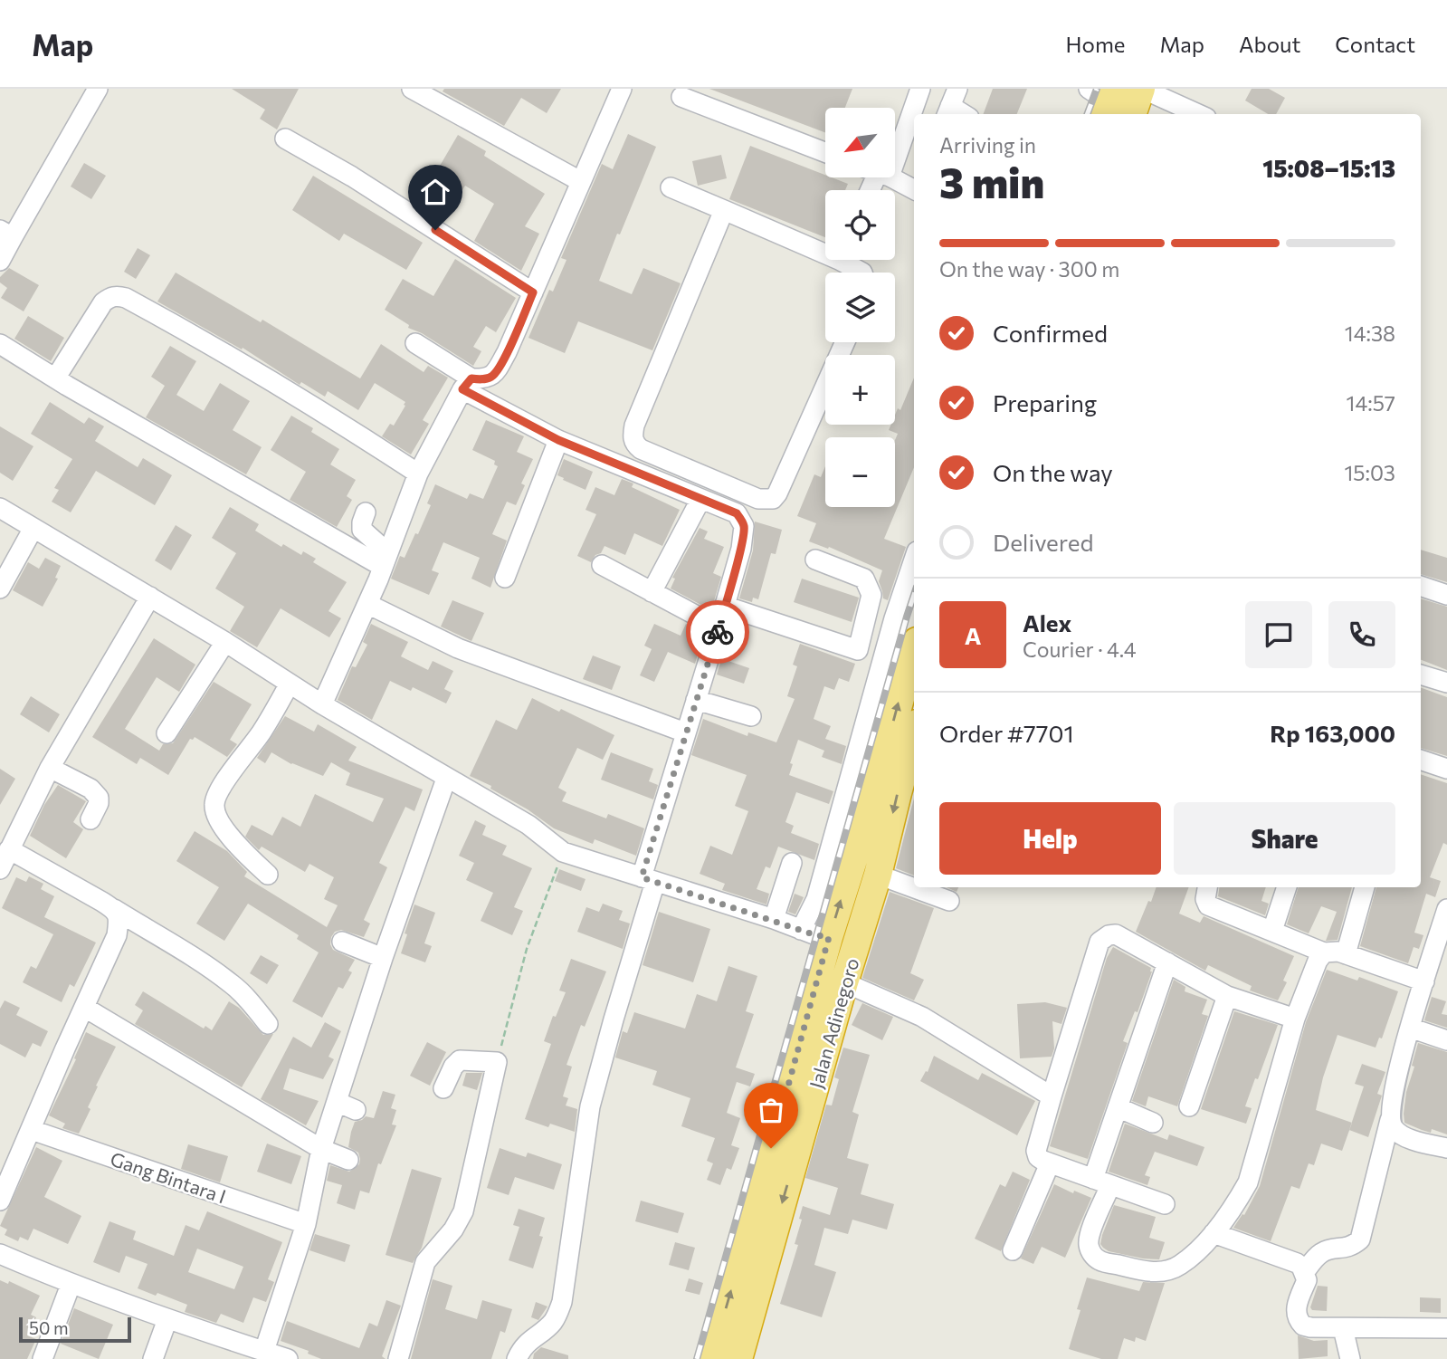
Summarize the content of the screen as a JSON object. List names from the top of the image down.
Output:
{
  "streets": {
    "highway": ["Jalan Adinegoro"],
    "street": ["Gang Bintara I"]
  },
  "scale_bar": "50 m",
  "north": "bottom left",
  "page": {
    "header": "Map",
    "nav": [
      "Home",
      "Map",
      "About",
      "Contact"
    ],
    "map_buttons": ["+", "−"],
    "heading": ["3 min", "Arriving in", "15:08–15:13"],
    "panel": [
      "Alex",
      "Courier · 4.4",
      "Order #7701",
      "Rp 163,000"
    ],
    "bar": "On the way · 300 m",
    "list": [
      ["Confirmed", "14:38"],
      ["Preparing", "14:57"],
      ["On the way", "15:03"],
      "Delivered"
    ],
    "round": "A",
    "buttons": ["Help", "Share"],
    "scale": "50 m"
  }
}
